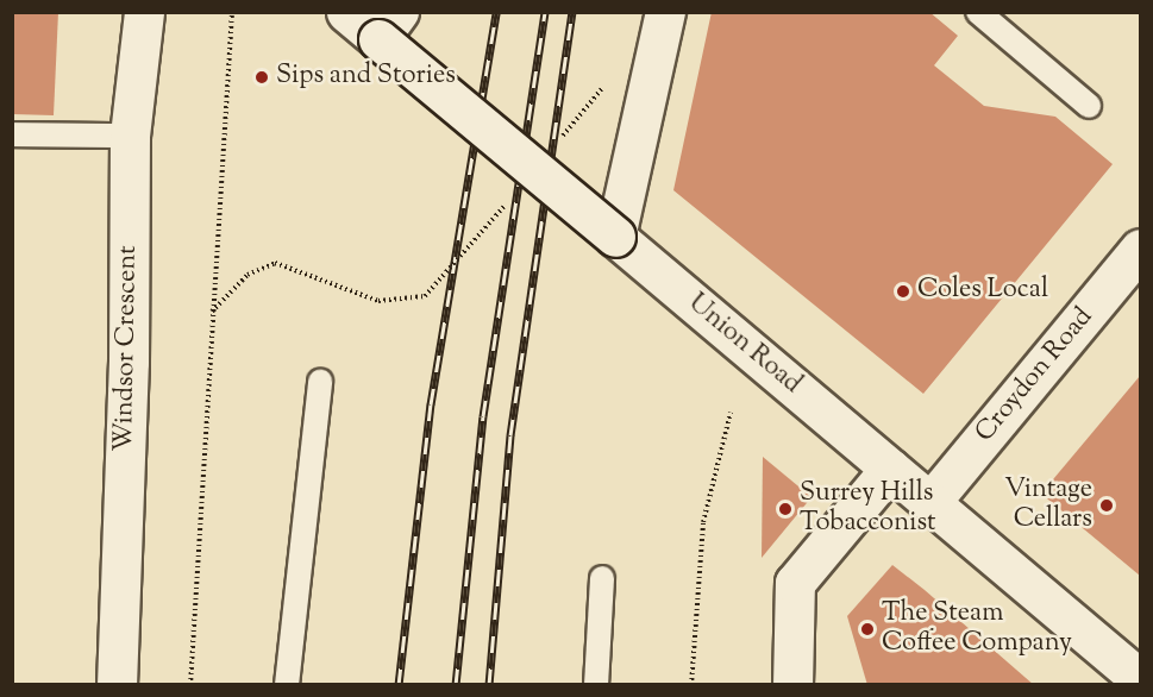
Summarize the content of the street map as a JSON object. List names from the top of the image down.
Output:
{
  "streets": {
    "street": ["Union Road", "Windsor Crescent", "Croydon Road"]
  },
  "crossings": [
    ["Union Road", "Croydon Road"]
  ],
  "places": [
    "Sips and Stories",
    "Coles Local",
    "Vintage Cellars",
    "Surrey Hills Tobacconist",
    "The Steam Coffee Company"
  ]
}
